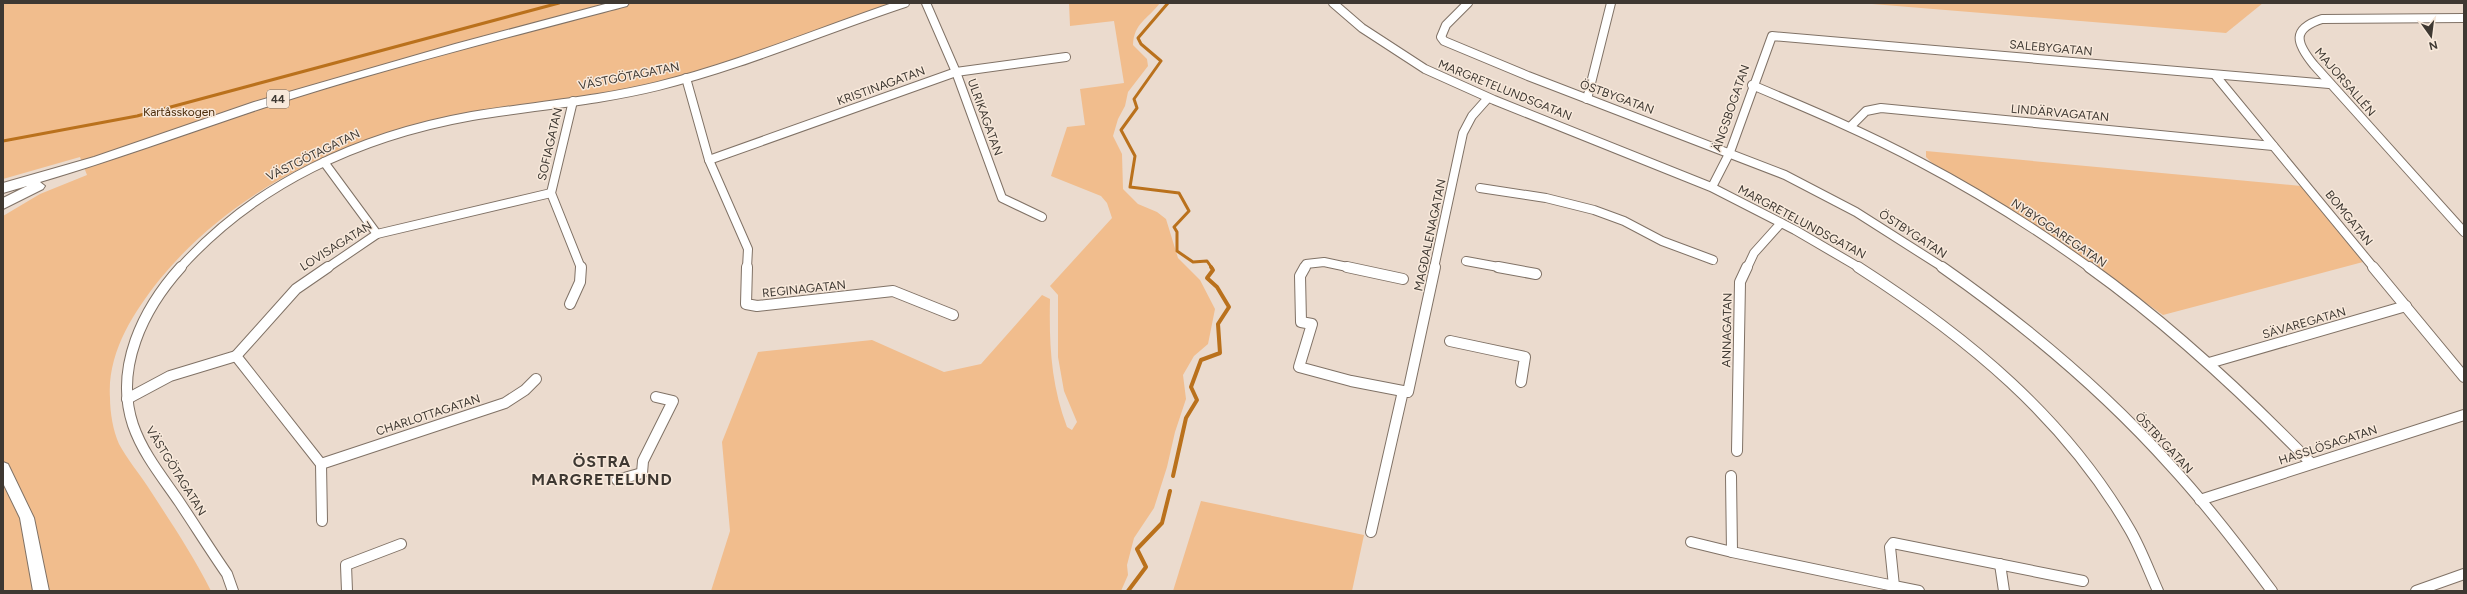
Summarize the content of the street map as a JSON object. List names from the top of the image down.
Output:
{
  "streets": {
    "main road": ["44"],
    "street": [
      "SALEBYGATAN",
      "VÄSTGÖTAGATAN",
      "MAJORSALLÉN",
      "KRISTINAGATAN",
      "MARGRETELUNDSGATAN",
      "ÖSTBYGATAN",
      "ÄNGSBOGATAN",
      "LINDÄRVAGATAN",
      "ULRIKAGATAN",
      "SOFIAGATAN",
      "BOMGATAN",
      "NYBYGGAREGATAN",
      "MAGDALENAGATAN",
      "LOVISAGATAN",
      "REGINAGATAN",
      "SÄVAREGATAN",
      "ANNAGATAN",
      "CHARLOTTAGATAN",
      "HASSLÖSAGATAN"
    ]
  },
  "crossings": [
    ["SALEBYGATAN", "MAJORSALLÉN"],
    ["SALEBYGATAN", "ÄNGSBOGATAN"],
    ["SALEBYGATAN", "BOMGATAN"],
    ["VÄSTGÖTAGATAN", "SOFIAGATAN"],
    ["VÄSTGÖTAGATAN", "REGINAGATAN"],
    ["KRISTINAGATAN", "ULRIKAGATAN"],
    ["KRISTINAGATAN", "REGINAGATAN"],
    ["MARGRETELUNDSGATAN", "ÄNGSBOGATAN"],
    ["MARGRETELUNDSGATAN", "MAGDALENAGATAN"],
    ["MARGRETELUNDSGATAN", "ANNAGATAN"],
    ["ÖSTBYGATAN", "ÄNGSBOGATAN"],
    ["ÖSTBYGATAN", "HASSLÖSAGATAN"],
    ["ÄNGSBOGATAN", "NYBYGGAREGATAN"],
    ["LINDÄRVAGATAN", "BOMGATAN"],
    ["LINDÄRVAGATAN", "NYBYGGAREGATAN"],
    ["SOFIAGATAN", "LOVISAGATAN"],
    ["BOMGATAN", "SÄVAREGATAN"],
    ["NYBYGGAREGATAN", "SÄVAREGATAN"],
    ["NYBYGGAREGATAN", "HASSLÖSAGATAN"]
  ],
  "districts": ["ÖSTRA MARGRETELUND"],
  "parks": ["Kartåsskogen"],
  "north": "bottom"
}
